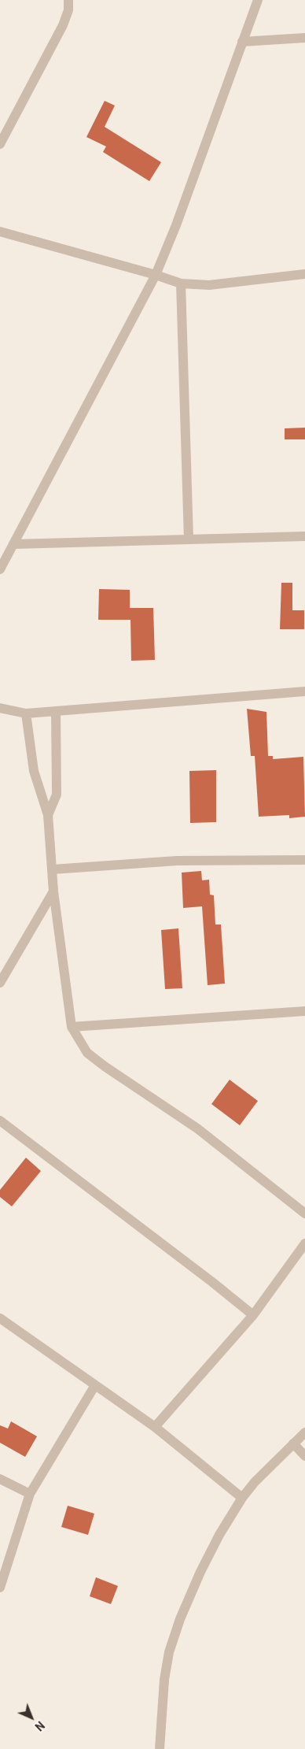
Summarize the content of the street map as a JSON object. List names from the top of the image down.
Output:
{
  "north": "bottom right"
}
